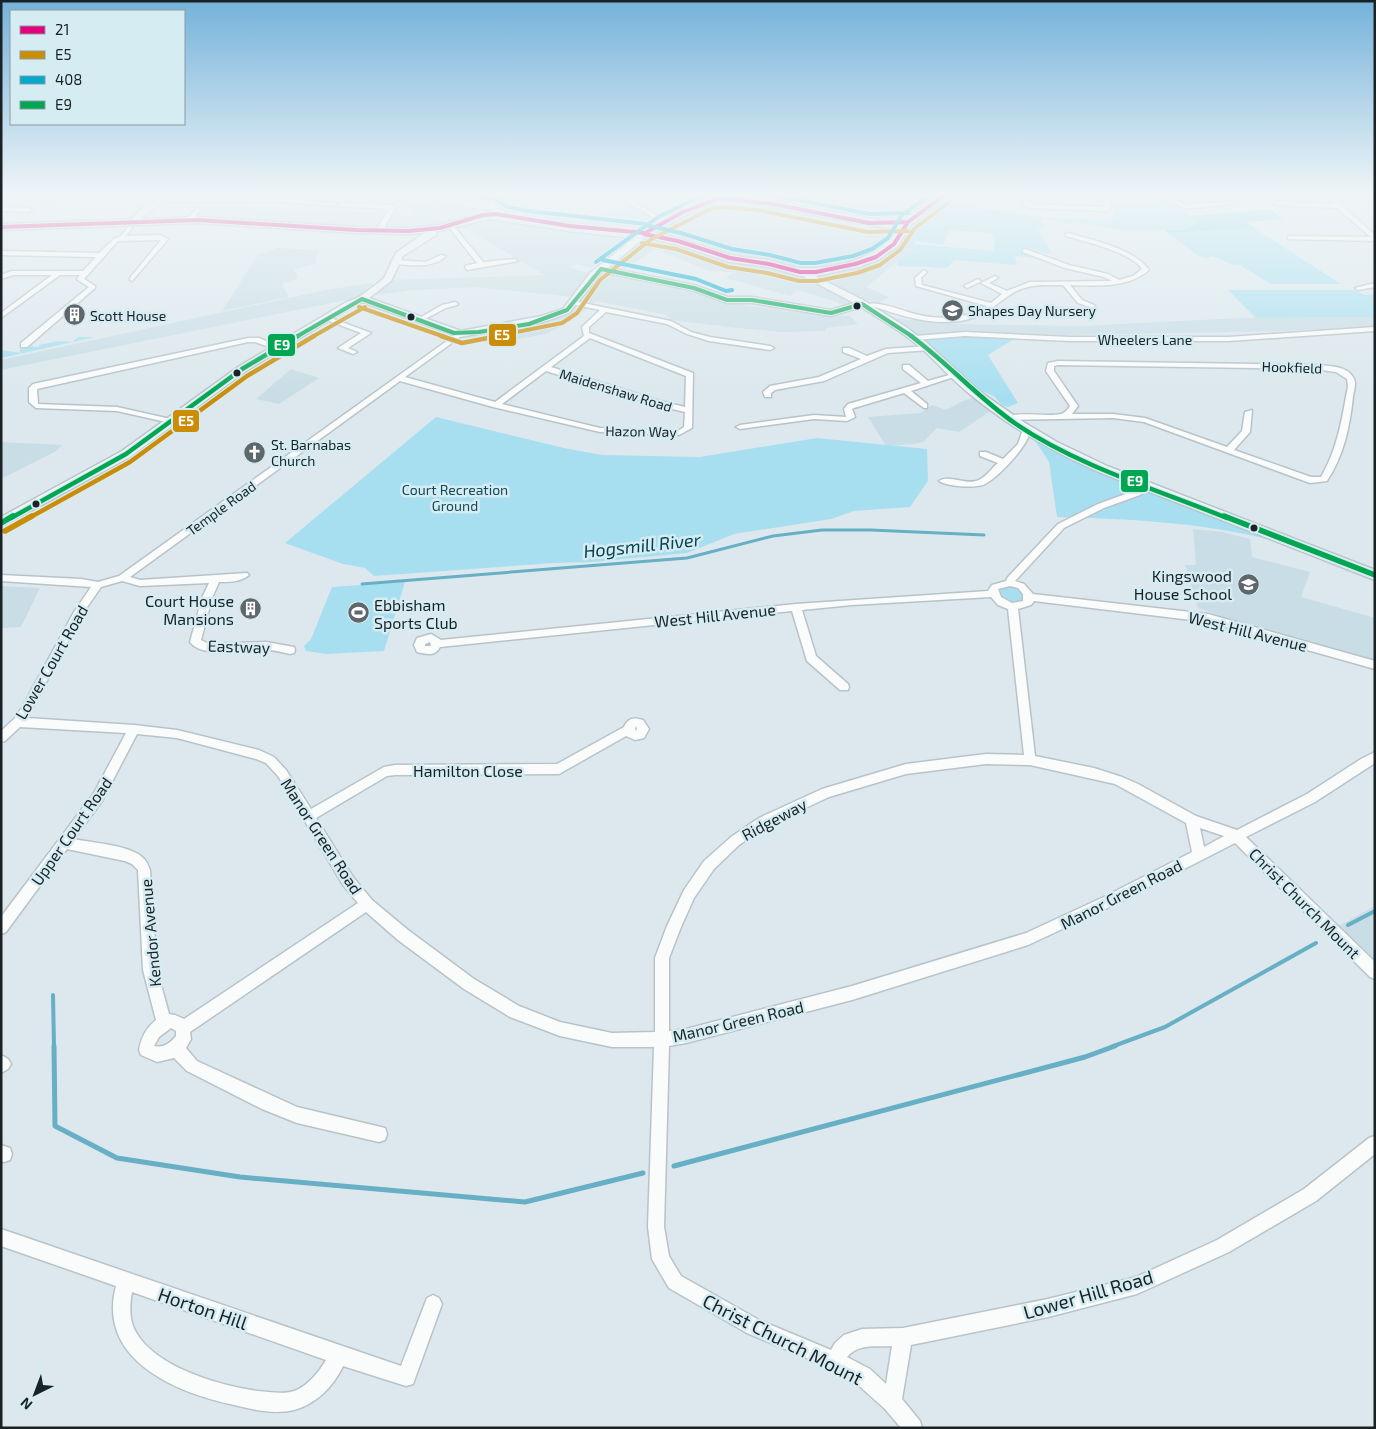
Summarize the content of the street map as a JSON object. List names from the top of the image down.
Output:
{
  "streets": {
    "street": [
      "Wheelers Lane",
      "Hookfield",
      "Maidenshaw Road",
      "Hazon Way",
      "Temple Road",
      "West Hill Avenue",
      "Eastway",
      "Lower Court Road",
      "Hamilton Close",
      "Ridgeway",
      "Upper Court Road",
      "Manor Green Road",
      "Christ Church Mount",
      "Kendor Avenue",
      "Lower Hill Road",
      "Horton Hill"
    ]
  },
  "crossings": [
    ["Maidenshaw Road", "Hazon Way"],
    ["Hazon Way", "Temple Road"],
    ["Temple Road", "Lower Court Road"],
    ["Lower Court Road", "Manor Green Road"],
    ["Hamilton Close", "Manor Green Road"],
    ["Ridgeway", "Manor Green Road"],
    ["Ridgeway", "Christ Church Mount"],
    ["Upper Court Road", "Manor Green Road"],
    ["Upper Court Road", "Kendor Avenue"],
    ["Manor Green Road", "Christ Church Mount"],
    ["Christ Church Mount", "Lower Hill Road"]
  ],
  "water": ["Hogsmill River"],
  "parks": ["Court Recreation Ground"],
  "places": {
    "school or university": ["Shapes Day Nursery", "Kingswood House School"],
    "building": ["Scott House", "Court House Mansions"],
    "church": ["St. Barnabas Church"],
    "sports": ["Ebbisham Sports Club"]
  },
  "lines": [
    "transit line 21",
    "transit line E5",
    "transit line 408",
    "transit line E9"
  ],
  "legend": [
    "21",
    "E5",
    "408",
    "E9"
  ],
  "north": "bottom left"
}
